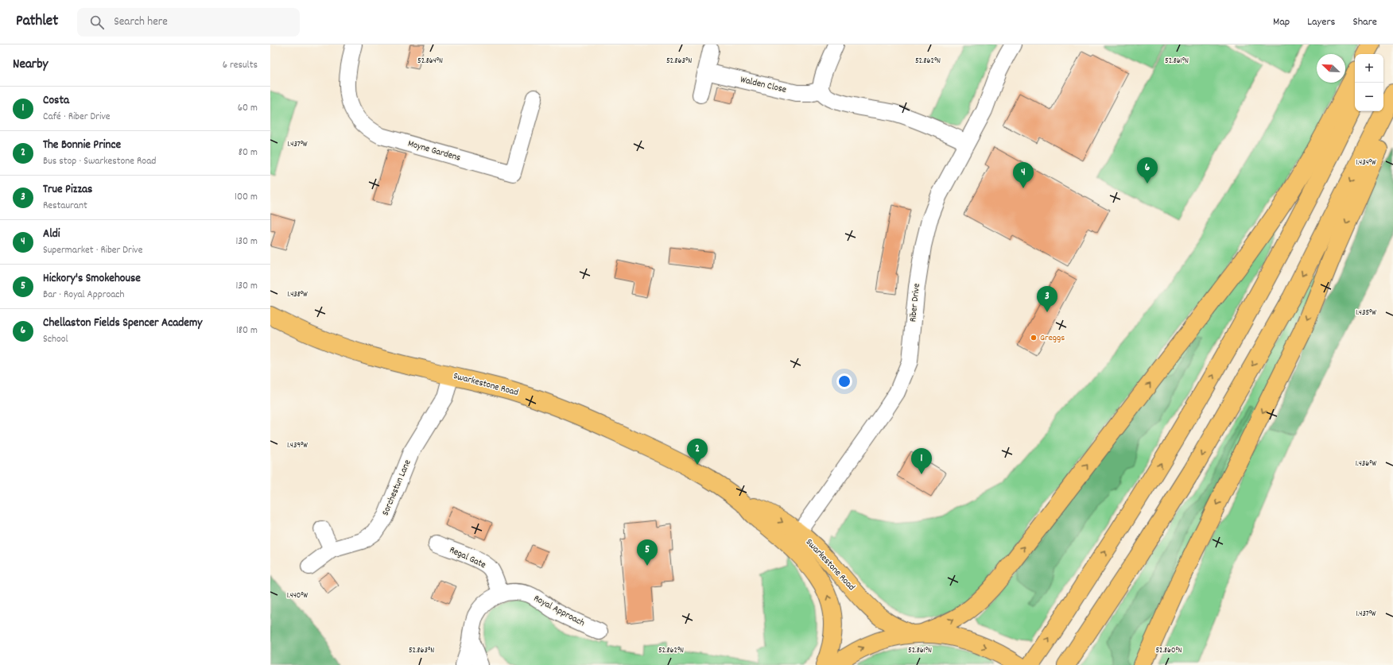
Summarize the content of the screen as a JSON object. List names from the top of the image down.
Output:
{
  "streets": {
    "main road": ["Swarkestone Road"],
    "street": [
      "Walden Close",
      "Moyne Gardens",
      "Riber Drive",
      "Sorchestun Lane",
      "Regal Gate",
      "Royal Approach"
    ]
  },
  "crossings": [
    ["Riber Drive", "Swarkestone Road"],
    ["Swarkestone Road", "Sorchestun Lane"],
    ["Regal Gate", "Royal Approach"]
  ],
  "places": ["Greggs"],
  "north": "top left",
  "page": {
    "header": "Pathlet",
    "search": "Search here",
    "nav": ["Map", "Layers", "Share"],
    "heading": ["Nearby", "6 results"],
    "map_buttons": ["+", "−"],
    "list": [
      {
        "mark": "1",
        "name": "Costa",
        "note": "Café · Riber Drive",
        "value": "60 m"
      },
      {
        "mark": "2",
        "name": "The Bonnie Prince",
        "note": "Bus stop · Swarkestone Road",
        "value": "80 m"
      },
      {
        "mark": "3",
        "name": "True Pizzas",
        "note": "Restaurant",
        "value": "100 m"
      },
      {
        "mark": "4",
        "name": "Aldi",
        "note": "Supermarket · Riber Drive",
        "value": "130 m"
      },
      {
        "mark": "5",
        "name": "Hickory's Smokehouse",
        "note": "Bar · Royal Approach",
        "value": "130 m"
      },
      {
        "mark": "6",
        "name": "Chellaston Fields Spencer Academy",
        "note": "School",
        "value": "180 m"
      }
    ],
    "pins": [
      "6",
      "4",
      "3",
      "2",
      "1",
      "5"
    ]
  },
  "coordinates": [
    "52.864°N",
    "52.863°N",
    "52.862°N",
    "52.861°N",
    "1.437°W",
    "1.434°W",
    "1.438°W",
    "1.435°W",
    "1.439°W",
    "1.436°W",
    "1.440°W",
    "52.860°N"
  ]
}
